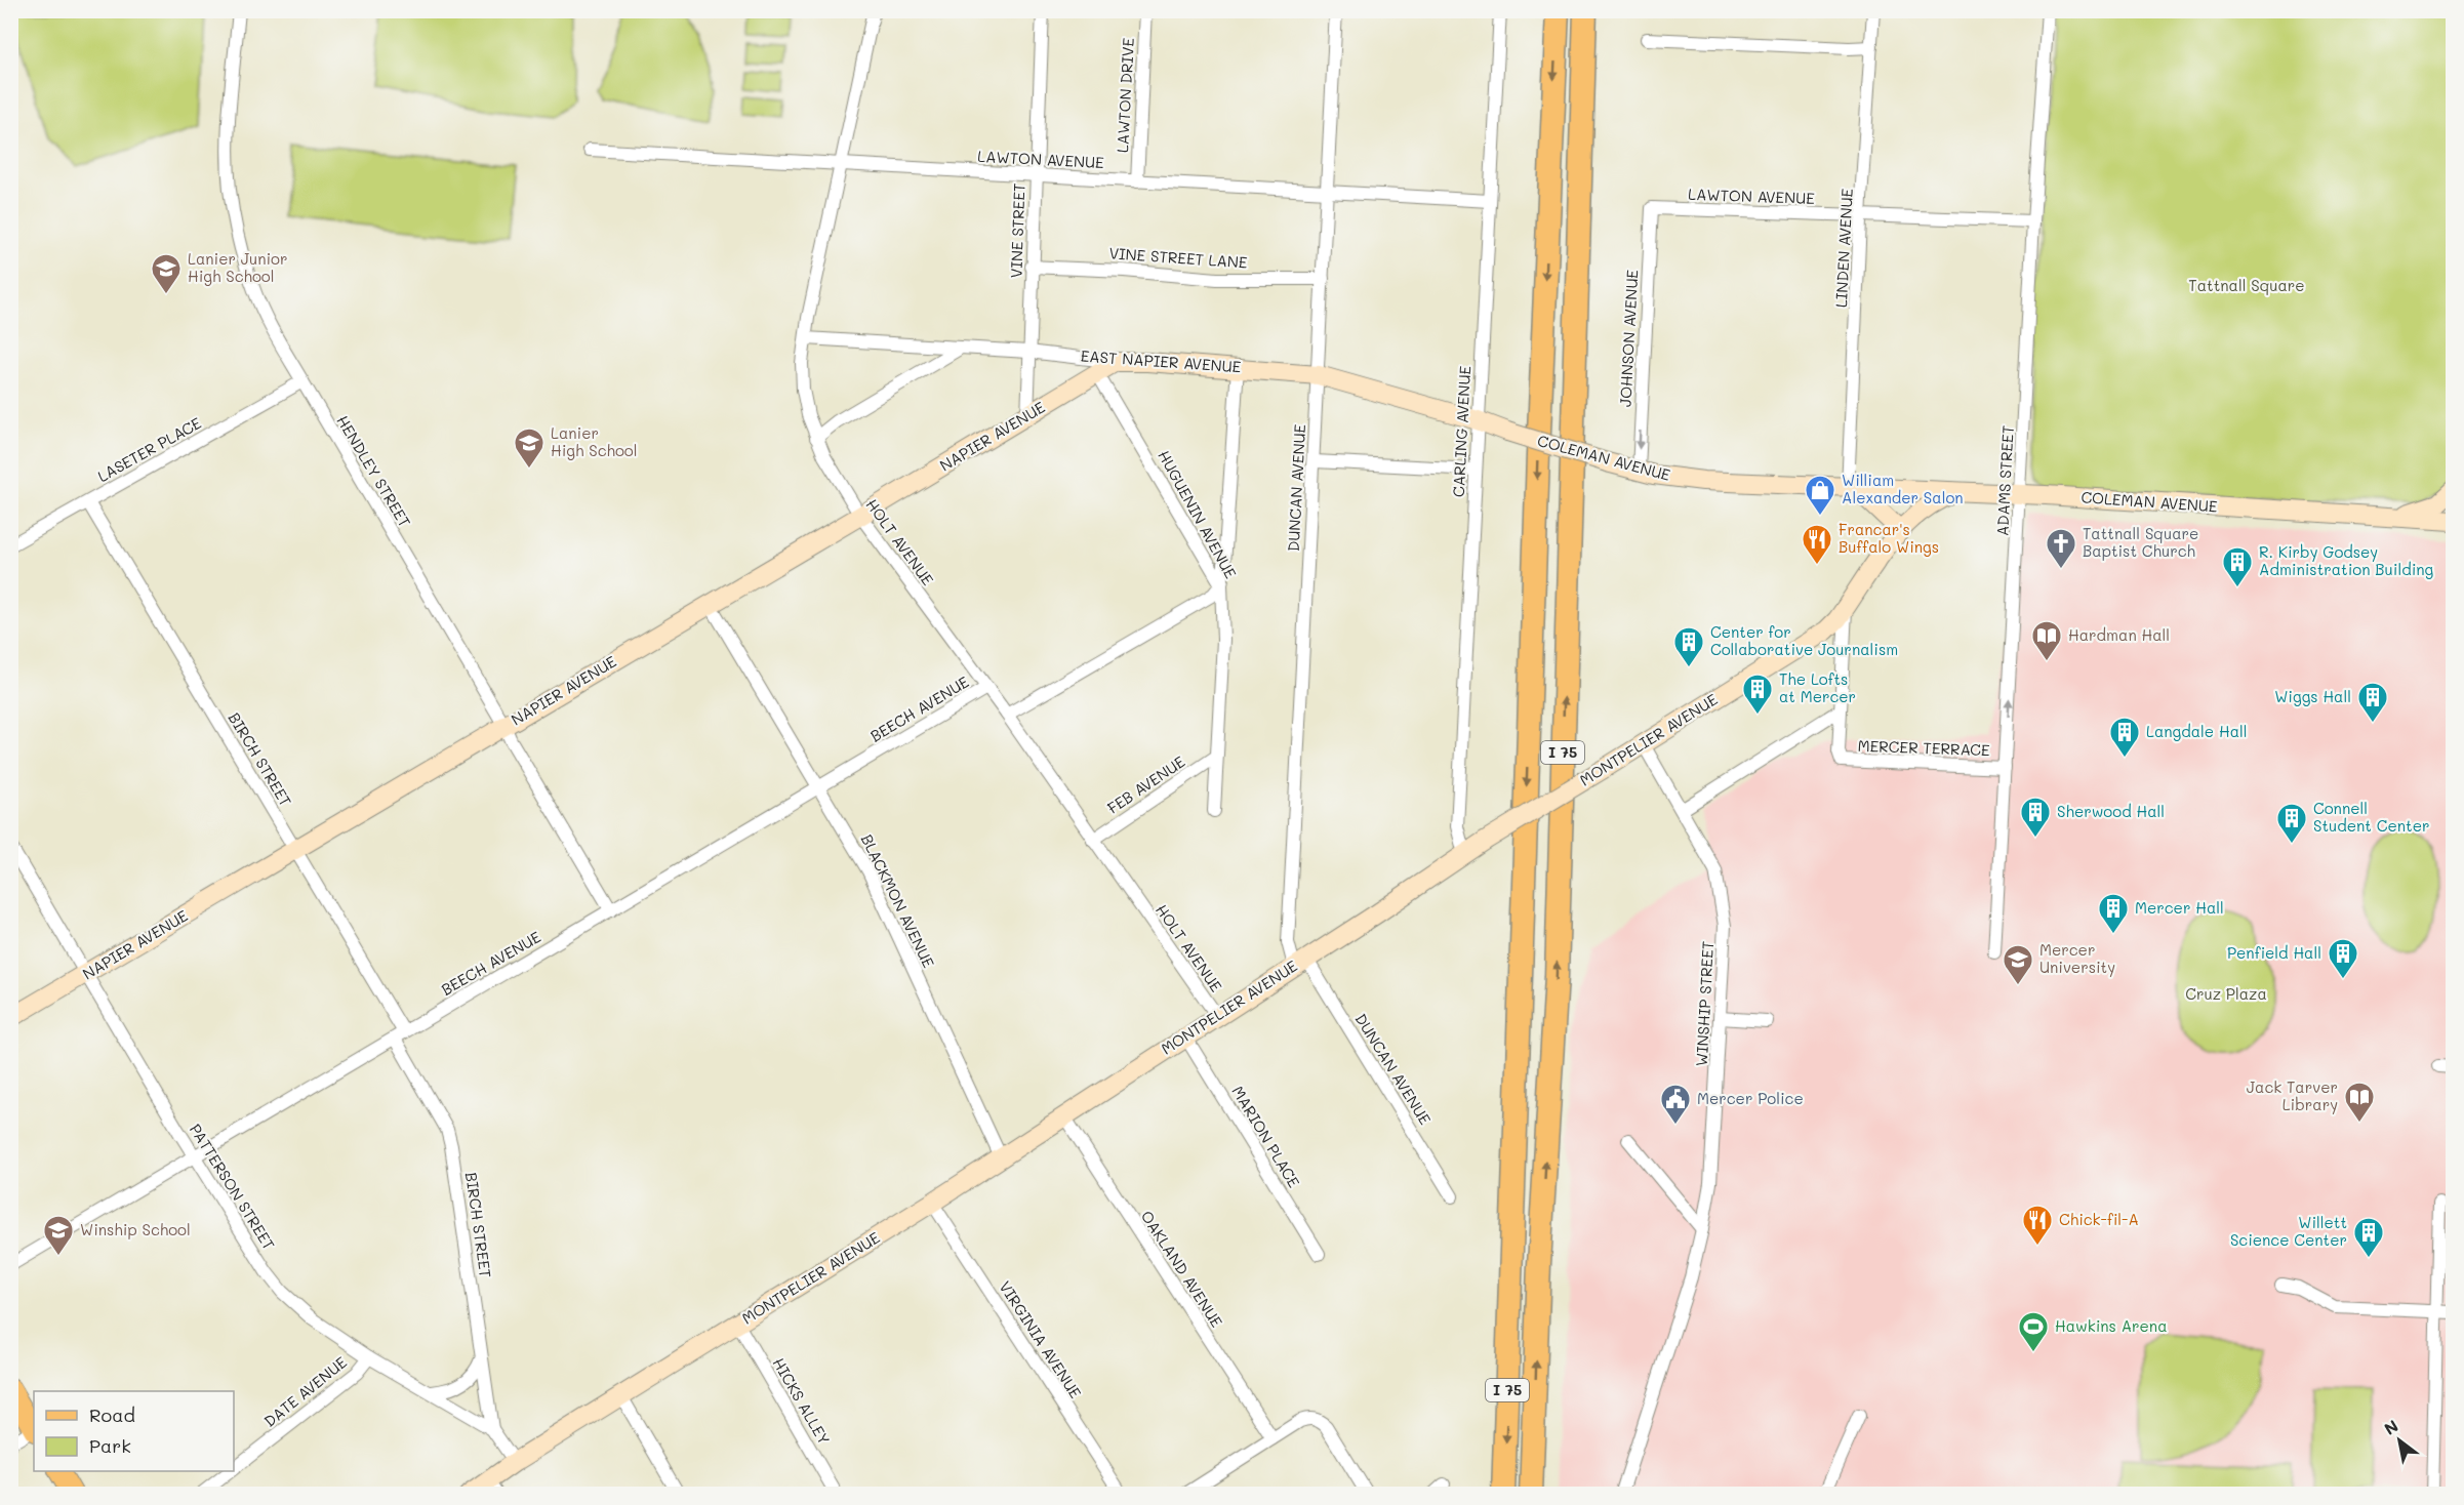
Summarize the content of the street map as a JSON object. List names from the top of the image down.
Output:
{
  "streets": {
    "highway": ["I 75"],
    "street": [
      "LAWTON DRIVE",
      "LAWTON AVENUE",
      "VINE STREET",
      "LINDEN AVENUE",
      "VINE STREET LANE",
      "JOHNSON AVENUE",
      "EAST NAPIER AVENUE",
      "CARLING AVENUE",
      "NAPIER AVENUE",
      "LASETER PLACE",
      "COLEMAN AVENUE",
      "HENDLEY STREET",
      "ADAMS STREET",
      "DUNCAN AVENUE",
      "HUGUENIN AVENUE",
      "HOLT AVENUE",
      "BEECH AVENUE",
      "MONTPELIER AVENUE",
      "MERCER TERRACE",
      "BIRCH STREET",
      "FEB AVENUE",
      "BLACKMON AVENUE",
      "WINSHIP STREET",
      "MARION PLACE",
      "PATTERSON STREET",
      "OAKLAND AVENUE",
      "VIRGINIA AVENUE",
      "DATE AVENUE",
      "HICKS ALLEY"
    ]
  },
  "crossings": [
    ["LAWTON DRIVE", "LAWTON AVENUE"],
    ["LAWTON AVENUE", "VINE STREET"],
    ["LAWTON AVENUE", "LINDEN AVENUE"],
    ["LAWTON AVENUE", "JOHNSON AVENUE"],
    ["LAWTON AVENUE", "CARLING AVENUE"],
    ["LAWTON AVENUE", "ADAMS STREET"],
    ["LAWTON AVENUE", "DUNCAN AVENUE"],
    ["LAWTON AVENUE", "HOLT AVENUE"],
    ["VINE STREET", "VINE STREET LANE"],
    ["VINE STREET", "EAST NAPIER AVENUE"],
    ["VINE STREET", "NAPIER AVENUE"],
    ["LINDEN AVENUE", "COLEMAN AVENUE"],
    ["VINE STREET LANE", "DUNCAN AVENUE"],
    ["JOHNSON AVENUE", "COLEMAN AVENUE"],
    ["EAST NAPIER AVENUE", "CARLING AVENUE"],
    ["EAST NAPIER AVENUE", "NAPIER AVENUE"],
    ["EAST NAPIER AVENUE", "COLEMAN AVENUE"],
    ["EAST NAPIER AVENUE", "DUNCAN AVENUE"],
    ["EAST NAPIER AVENUE", "HOLT AVENUE"],
    ["CARLING AVENUE", "MONTPELIER AVENUE"],
    ["NAPIER AVENUE", "HENDLEY STREET"],
    ["NAPIER AVENUE", "HUGUENIN AVENUE"],
    ["NAPIER AVENUE", "HOLT AVENUE"],
    ["NAPIER AVENUE", "BIRCH STREET"],
    ["NAPIER AVENUE", "BLACKMON AVENUE"],
    ["NAPIER AVENUE", "PATTERSON STREET"],
    ["LASETER PLACE", "HENDLEY STREET"],
    ["LASETER PLACE", "BIRCH STREET"],
    ["COLEMAN AVENUE", "ADAMS STREET"],
    ["COLEMAN AVENUE", "MONTPELIER AVENUE"],
    ["HENDLEY STREET", "BEECH AVENUE"],
    ["ADAMS STREET", "MERCER TERRACE"],
    ["DUNCAN AVENUE", "MONTPELIER AVENUE"],
    ["HUGUENIN AVENUE", "FEB AVENUE"],
    ["HOLT AVENUE", "BEECH AVENUE"],
    ["HOLT AVENUE", "MONTPELIER AVENUE"],
    ["HOLT AVENUE", "FEB AVENUE"],
    ["BEECH AVENUE", "BIRCH STREET"],
    ["BEECH AVENUE", "BLACKMON AVENUE"],
    ["BEECH AVENUE", "PATTERSON STREET"],
    ["MONTPELIER AVENUE", "BLACKMON AVENUE"],
    ["MONTPELIER AVENUE", "WINSHIP STREET"],
    ["MONTPELIER AVENUE", "MARION PLACE"],
    ["MONTPELIER AVENUE", "PATTERSON STREET"],
    ["MONTPELIER AVENUE", "OAKLAND AVENUE"],
    ["MONTPELIER AVENUE", "VIRGINIA AVENUE"],
    ["MONTPELIER AVENUE", "HICKS ALLEY"],
    ["BIRCH STREET", "PATTERSON STREET"],
    ["PATTERSON STREET", "DATE AVENUE"]
  ],
  "one_way": ["JOHNSON AVENUE"],
  "parks": ["Tattnall Square", "Cruz Plaza"],
  "places": {
    "school or university": [
      "Lanier Junior High School",
      "Lanier High School",
      "Mercer University",
      "Winship School"
    ],
    "shop": ["William Alexander Salon"],
    "restaurant": ["Francar's Buffalo Wings", "Chick-fil-A"],
    "church": ["Tattnall Square Baptist Church"],
    "building": [
      "R. Kirby Godsey Administration Building",
      "Center for Collaborative Journalism",
      "The Lofts at Mercer",
      "Wiggs Hall",
      "Langdale Hall",
      "Sherwood Hall",
      "Connell Student Center",
      "Mercer Hall",
      "Penfield Hall",
      "Willett Science Center"
    ],
    "library": ["Hardman Hall", "Jack Tarver Library"],
    "public building": ["Mercer Police"],
    "sports": ["Hawkins Arena"]
  },
  "legend": ["Road", "Park"],
  "north": "top left"
}
